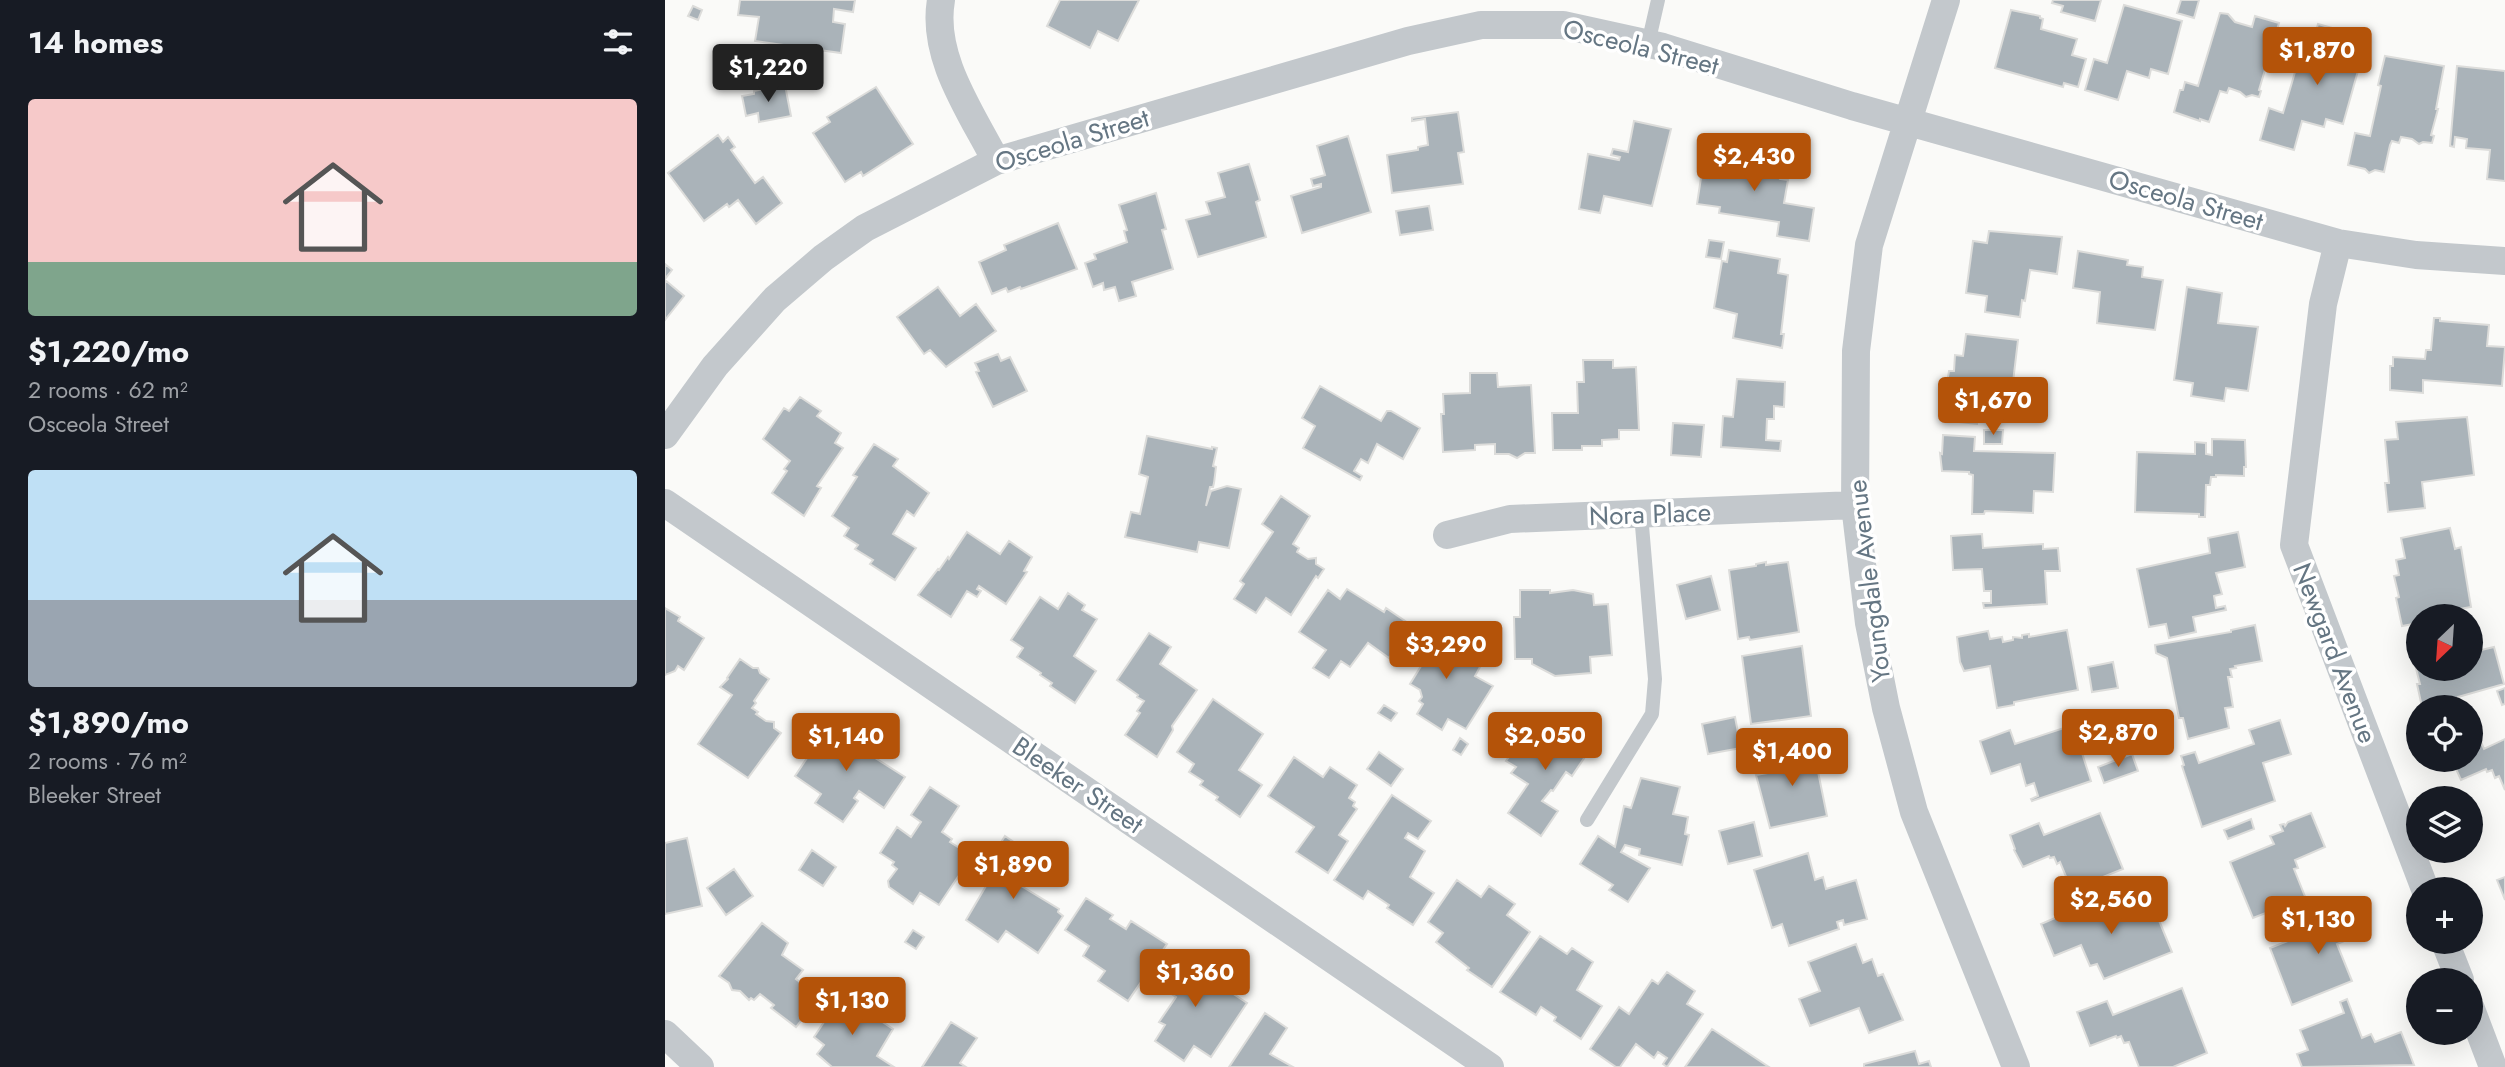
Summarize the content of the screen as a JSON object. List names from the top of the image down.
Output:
{
  "streets": {
    "street": [
      "Osceola Street",
      "Nora Place",
      "Youngdale Avenue",
      "Newgard Avenue",
      "Bleeker Street"
    ]
  },
  "crossings": [
    ["Osceola Street", "Youngdale Avenue"],
    ["Osceola Street", "Newgard Avenue"],
    ["Nora Place", "Youngdale Avenue"]
  ],
  "north": "bottom left",
  "page": {
    "heading": "14 homes",
    "price": [
      "$1,870",
      "$1,220",
      "$2,430",
      "$1,670",
      "$3,290",
      "$2,870",
      "$2,050",
      "$1,140",
      "$1,400",
      "$1,890",
      "$2,560",
      "$1,130",
      "$1,360",
      "$1,130"
    ],
    "list": [
      {
        "name": "$1,220/mo",
        "note": "2 rooms · 62 m² · Osceola Street"
      },
      {
        "name": "$1,890/mo",
        "note": "2 rooms · 76 m² · Bleeker Street"
      }
    ],
    "map_buttons": ["+", "−"]
  }
}
